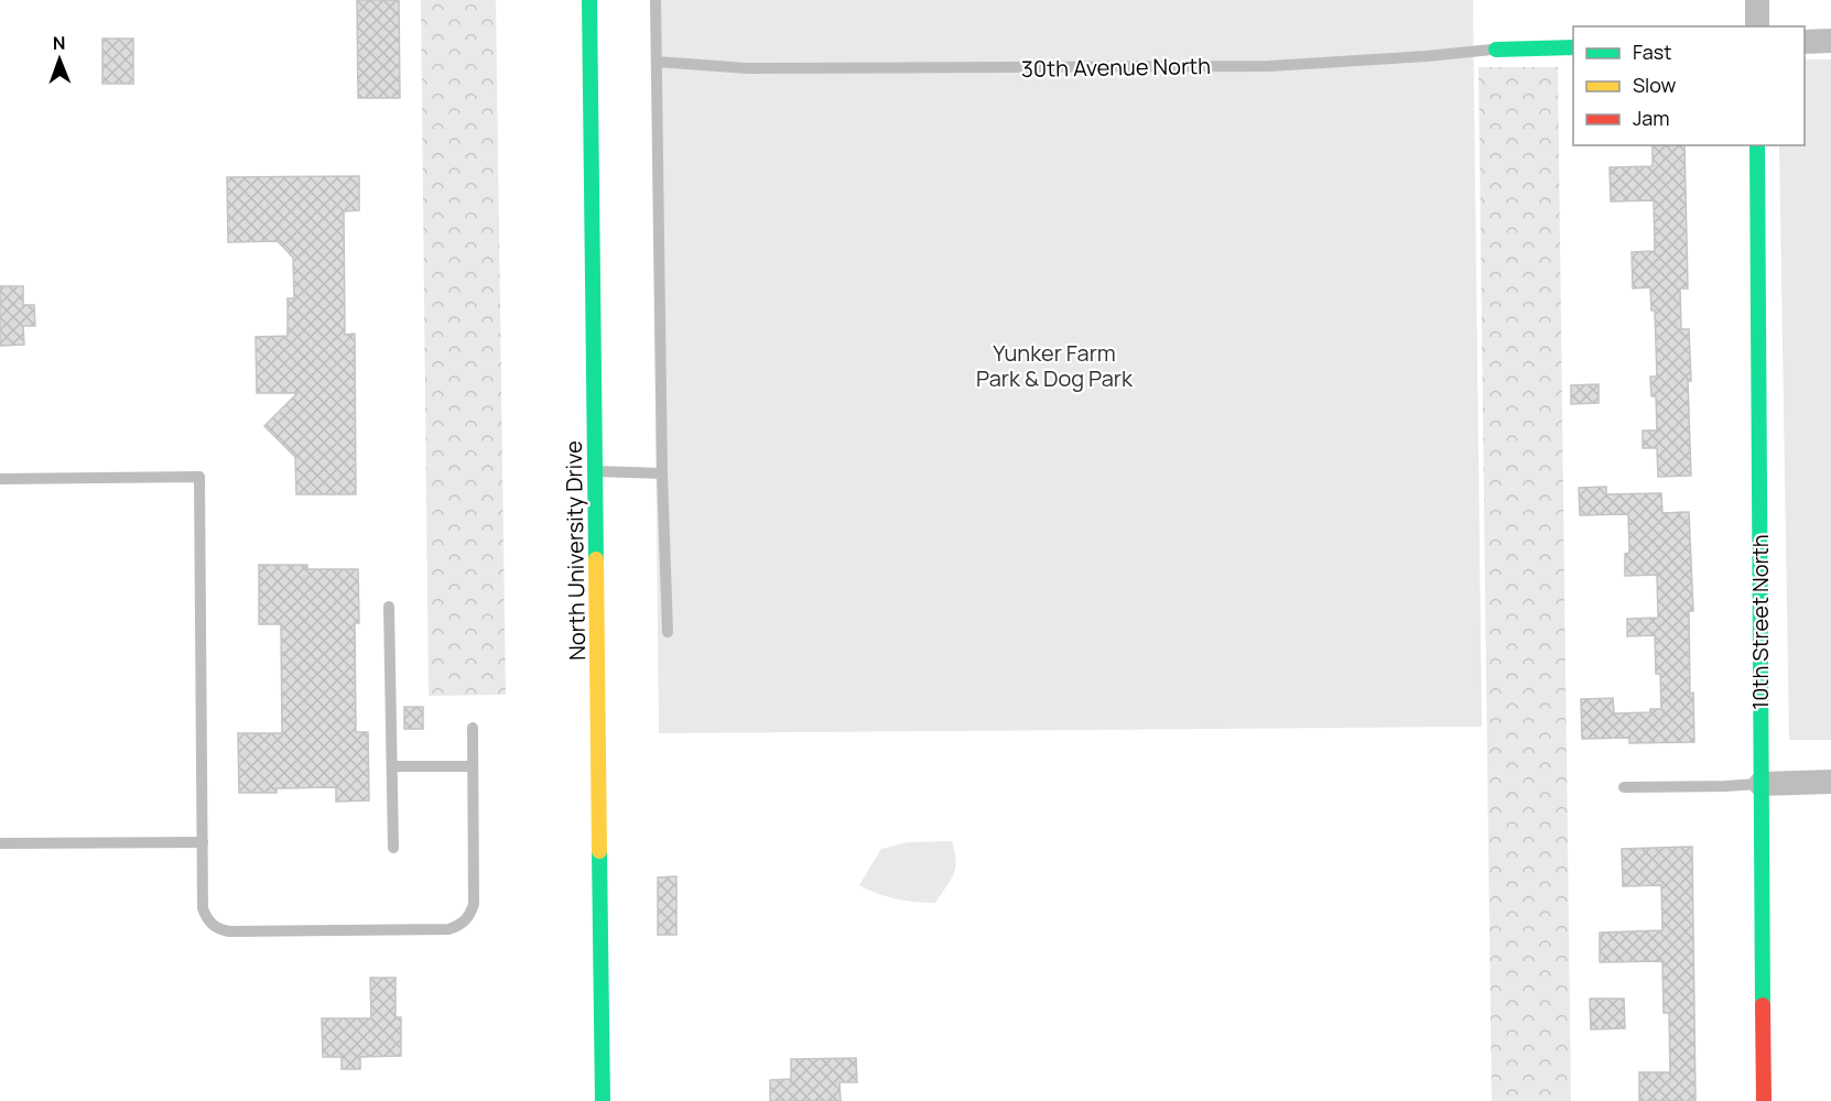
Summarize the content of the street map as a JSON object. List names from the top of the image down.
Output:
{
  "streets": {
    "main road": ["30th Avenue North", "North University Drive", "10th Street North"]
  },
  "parks": ["Yunker Farm Park & Dog Park"],
  "legend": ["Fast", "Slow", "Jam"],
  "north": "top"
}
